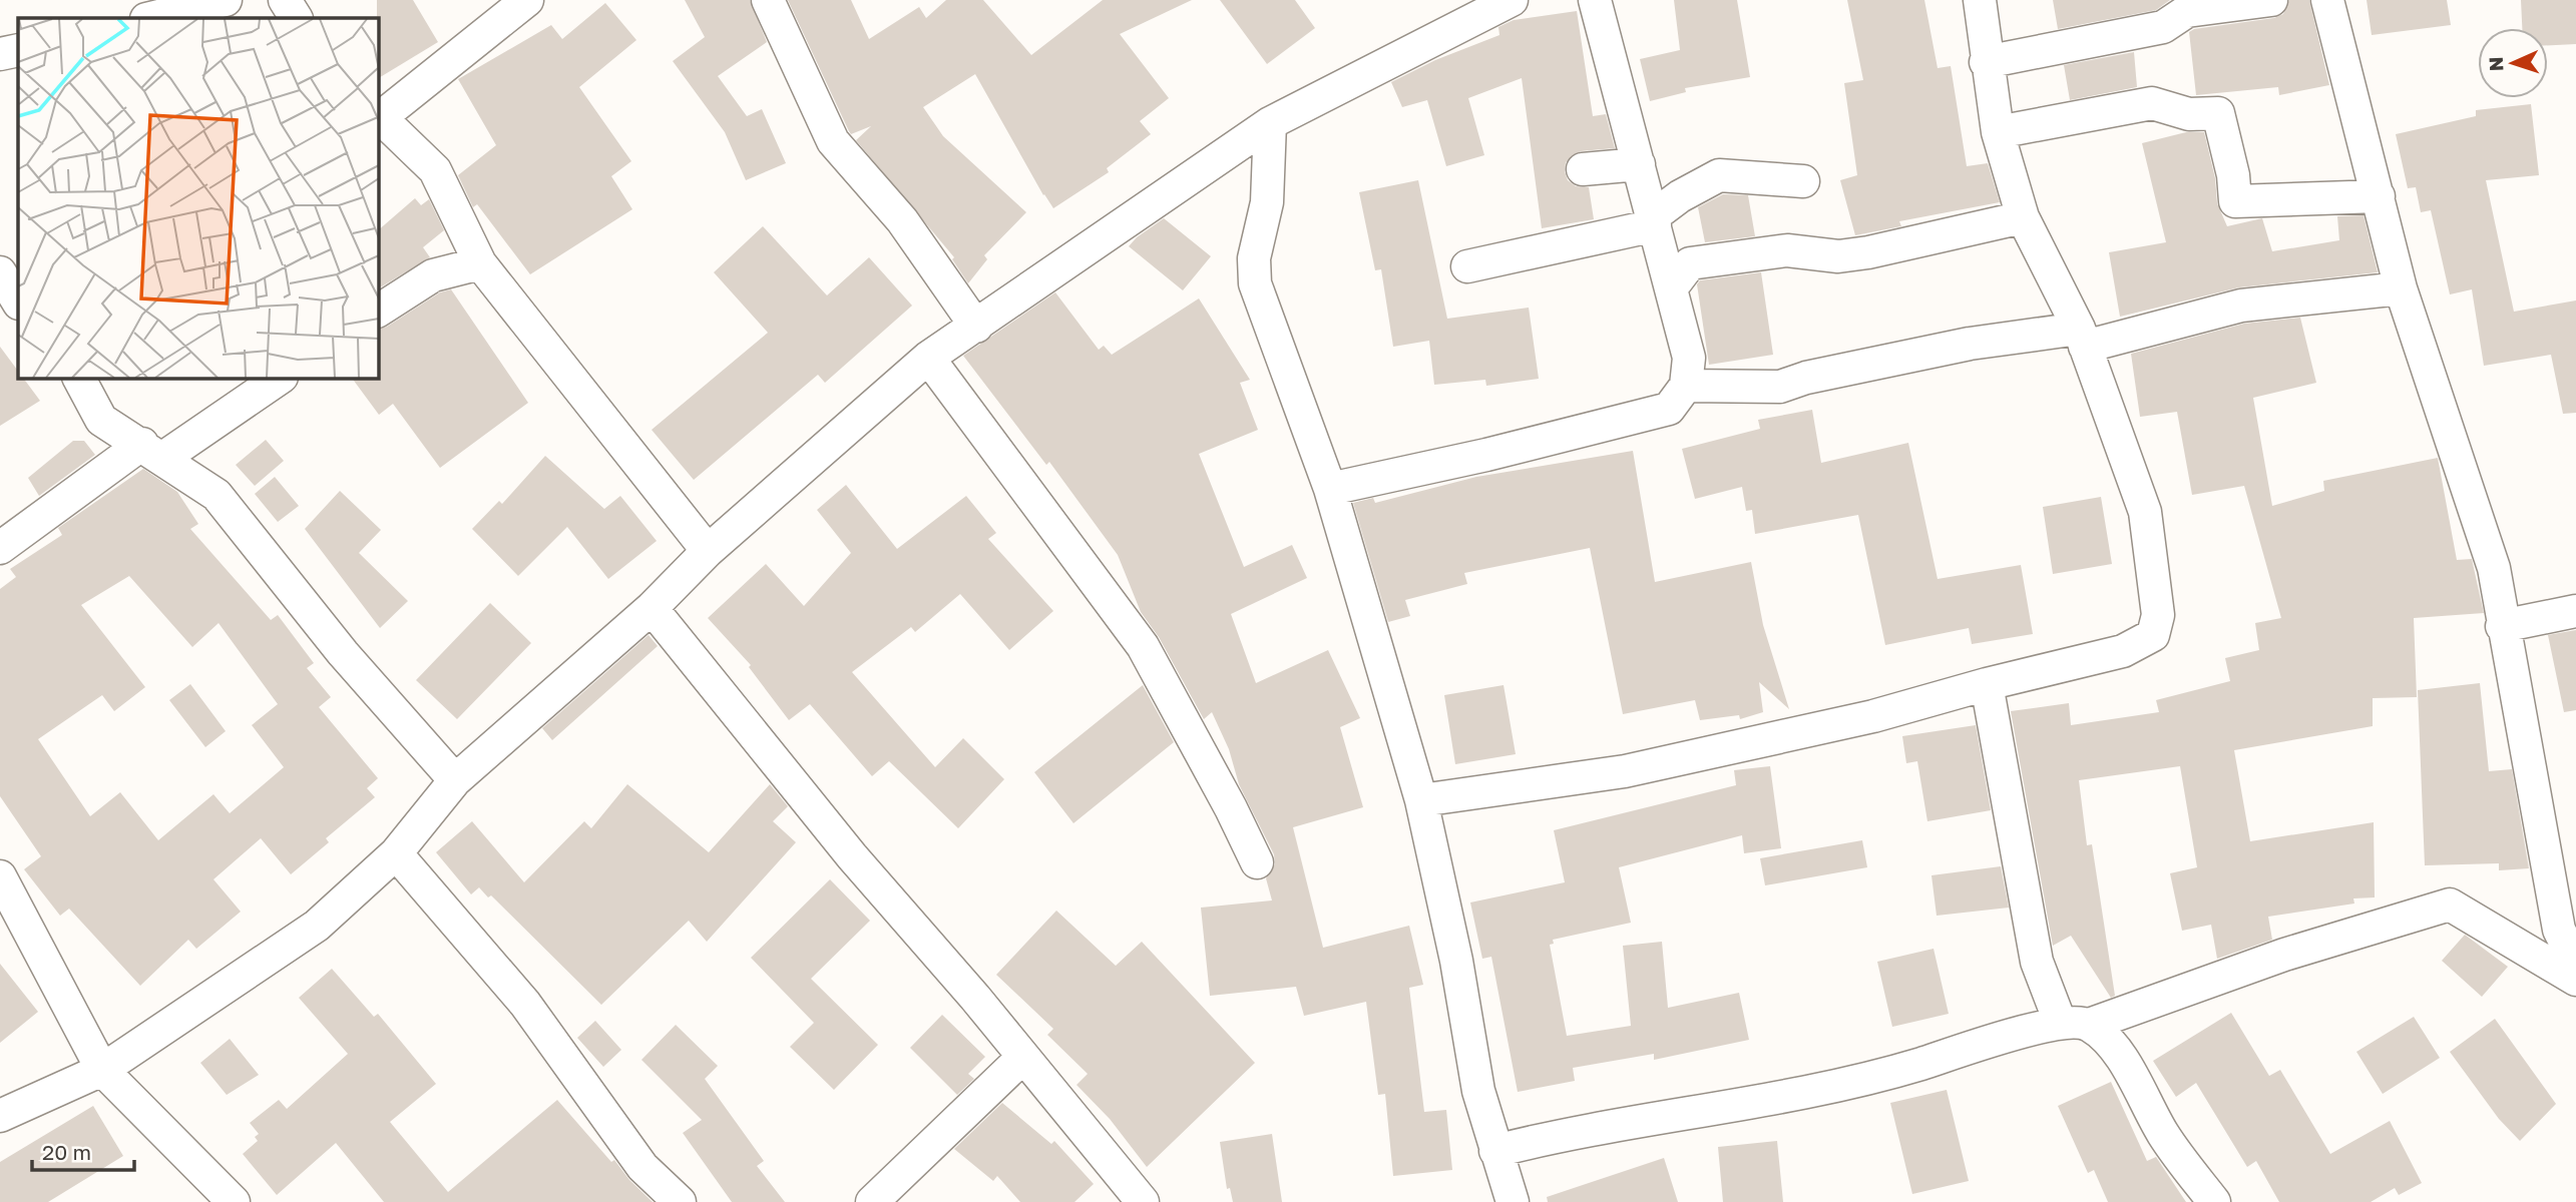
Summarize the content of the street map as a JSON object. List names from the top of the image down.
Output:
{
  "scale_bar": "20 m",
  "north": "left"
}
